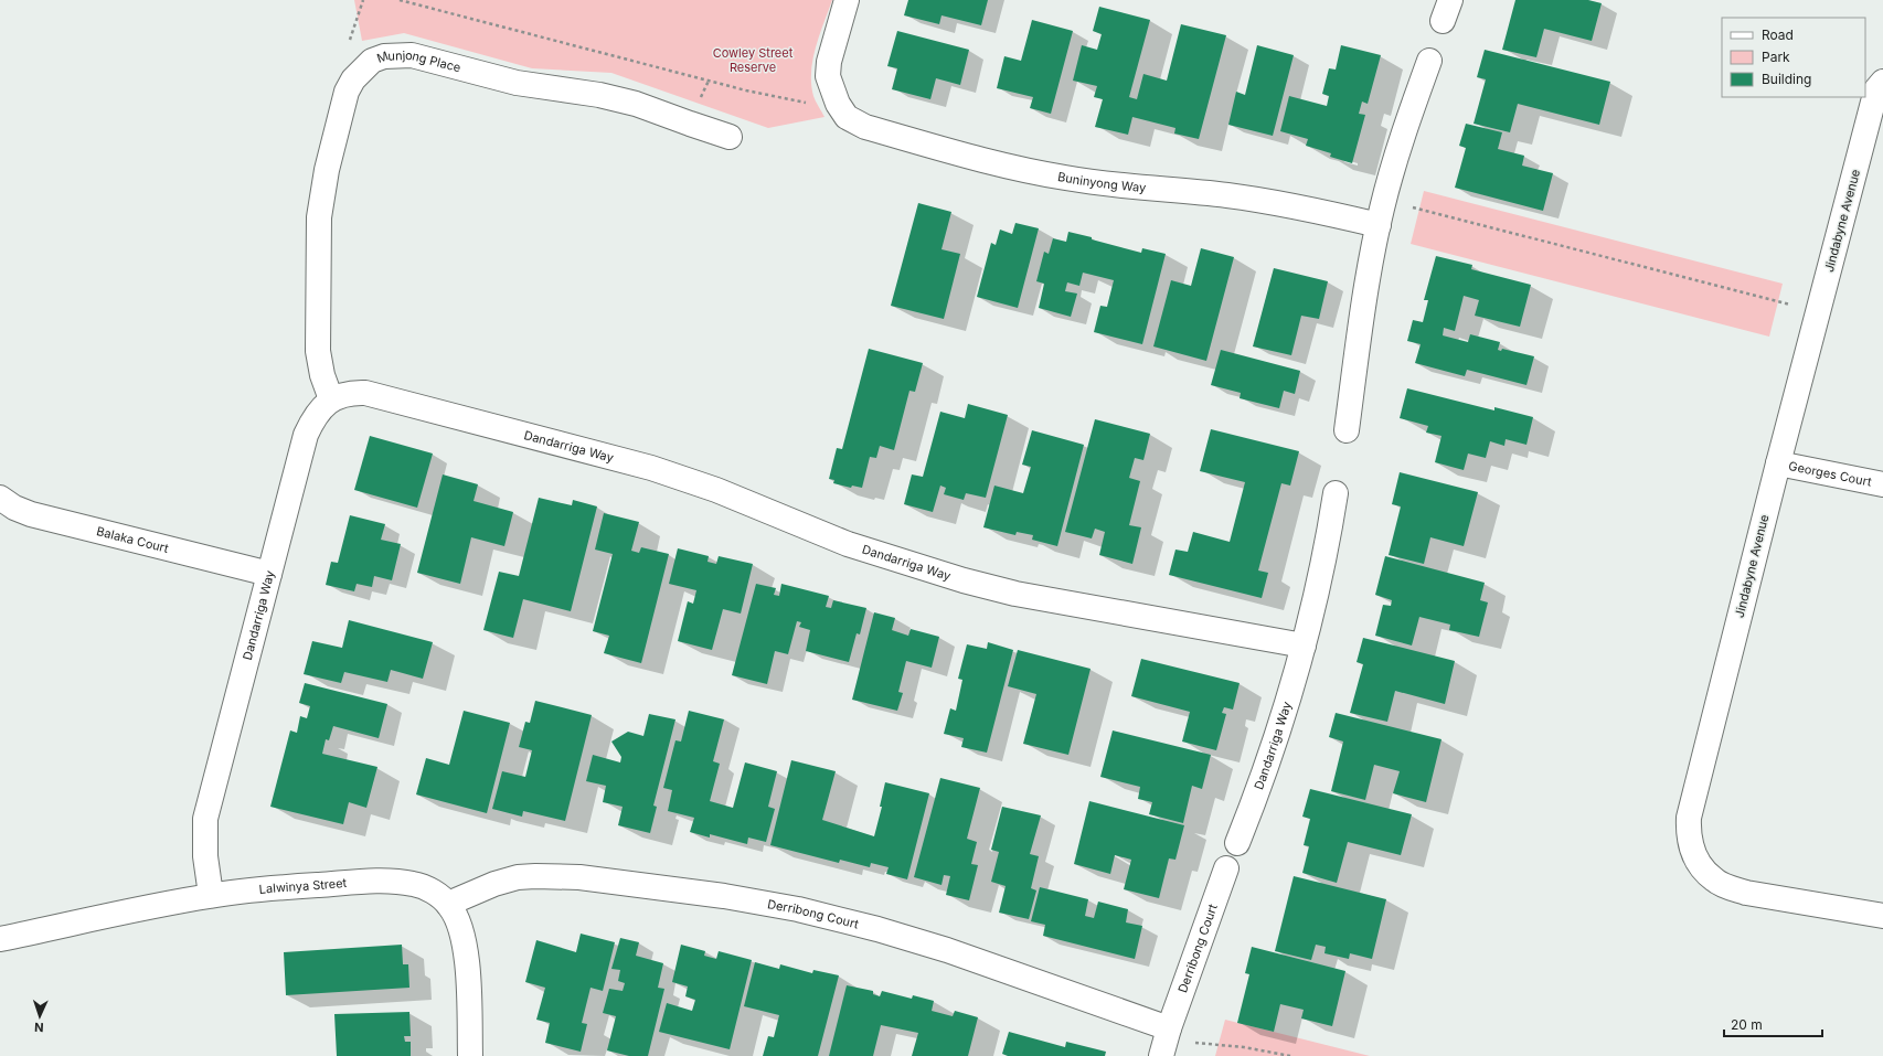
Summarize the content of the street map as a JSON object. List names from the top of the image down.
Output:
{
  "streets": {
    "street": [
      "Munjong Place",
      "Buninyong Way",
      "Jindabyne Avenue",
      "Dandarriga Way",
      "Georges Court",
      "Balaka Court",
      "Lalwinya Street",
      "Derribong Court"
    ]
  },
  "crossings": [
    ["Munjong Place", "Dandarriga Way"],
    ["Jindabyne Avenue", "Georges Court"],
    ["Dandarriga Way", "Balaka Court"],
    ["Dandarriga Way", "Lalwinya Street"],
    ["Lalwinya Street", "Derribong Court"]
  ],
  "parks": ["Cowley Street Reserve"],
  "legend": ["Road", "Park", "Building"],
  "scale_bar": "20 m",
  "north": "bottom"
}
